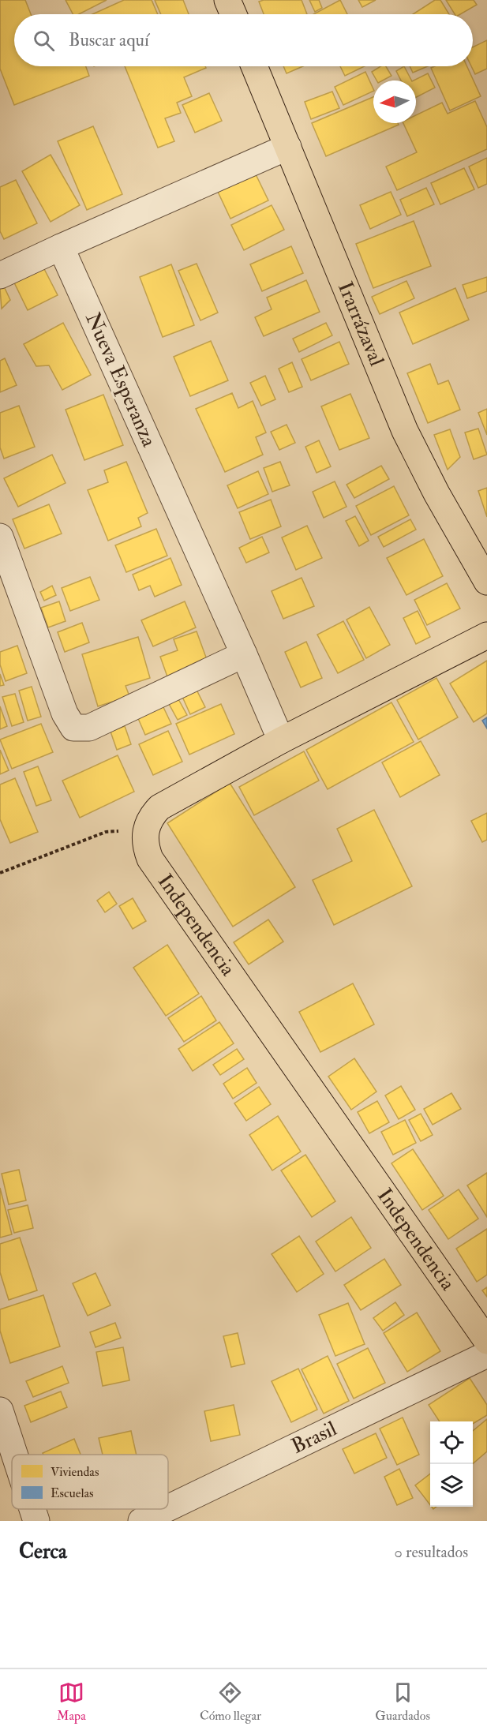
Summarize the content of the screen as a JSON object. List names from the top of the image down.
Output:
{
  "streets": {
    "main road": ["Irarrázaval", "Independencia"],
    "street": ["Nueva Esperanza", "Brasil"]
  },
  "legend": ["Viviendas", "Escuelas"],
  "north": "left",
  "page": {
    "search": "Buscar aquí",
    "heading": ["Cerca", "0 resultados"],
    "nav": ["Mapa", "Cómo llegar", "Guardados"]
  }
}
